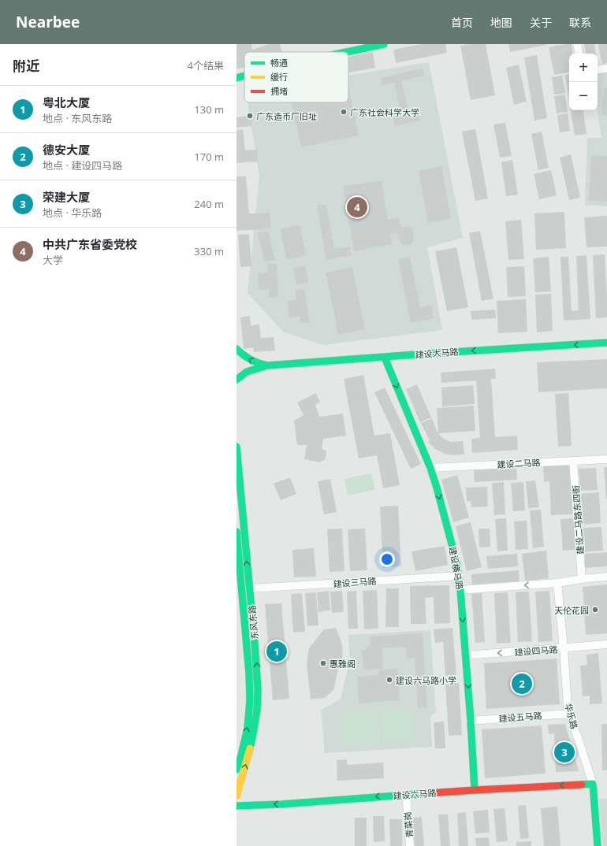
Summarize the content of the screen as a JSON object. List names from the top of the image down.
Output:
{
  "streets": {
    "main road": [
      "建设大马路",
      "建设横马路",
      "东风东路",
      "华乐路",
      "建设六马路"
    ],
    "street": [
      "建设二马路",
      "建设二马路东四街",
      "建设三马路",
      "建设四马路",
      "建设五马路",
      "青菜岗"
    ]
  },
  "crossings": [
    ["建设大马路", "建设横马路"],
    ["建设二马路", "建设二马路东四街"],
    ["建设二马路", "建设横马路"],
    ["建设横马路", "建设三马路"],
    ["建设横马路", "建设四马路"],
    ["建设横马路", "建设五马路"],
    ["建设横马路", "建设六马路"],
    ["建设三马路", "东风东路"],
    ["建设四马路", "华乐路"],
    ["华乐路", "建设五马路"],
    ["华乐路", "建设六马路"]
  ],
  "one_way": [
    "建设大马路",
    "建设横马路",
    "东风东路",
    "建设六马路"
  ],
  "places": [
    "广东社会科学大学",
    "广东造币厂旧址",
    "天伦花园",
    "惠雅阁",
    "建设六马路小学"
  ],
  "legend": ["畅通", "缓行", "拥堵"],
  "page": {
    "header": "Nearbee",
    "nav": [
      "首页",
      "地图",
      "关于",
      "联系"
    ],
    "heading": ["附近", "4个结果"],
    "map_buttons": ["+", "−"],
    "list": [
      {
        "mark": "1",
        "name": "粤北大厦",
        "note": "地点 · 东风东路",
        "value": "130 m"
      },
      {
        "mark": "2",
        "name": "德安大厦",
        "note": "地点 · 建设四马路",
        "value": "170 m"
      },
      {
        "mark": "3",
        "name": "荣建大厦",
        "note": "地点 · 华乐路",
        "value": "240 m"
      },
      {
        "mark": "4",
        "name": "中共广东省委党校",
        "note": "大学",
        "value": "330 m"
      }
    ],
    "pins": [
      "4",
      "1",
      "2",
      "3"
    ]
  }
}
